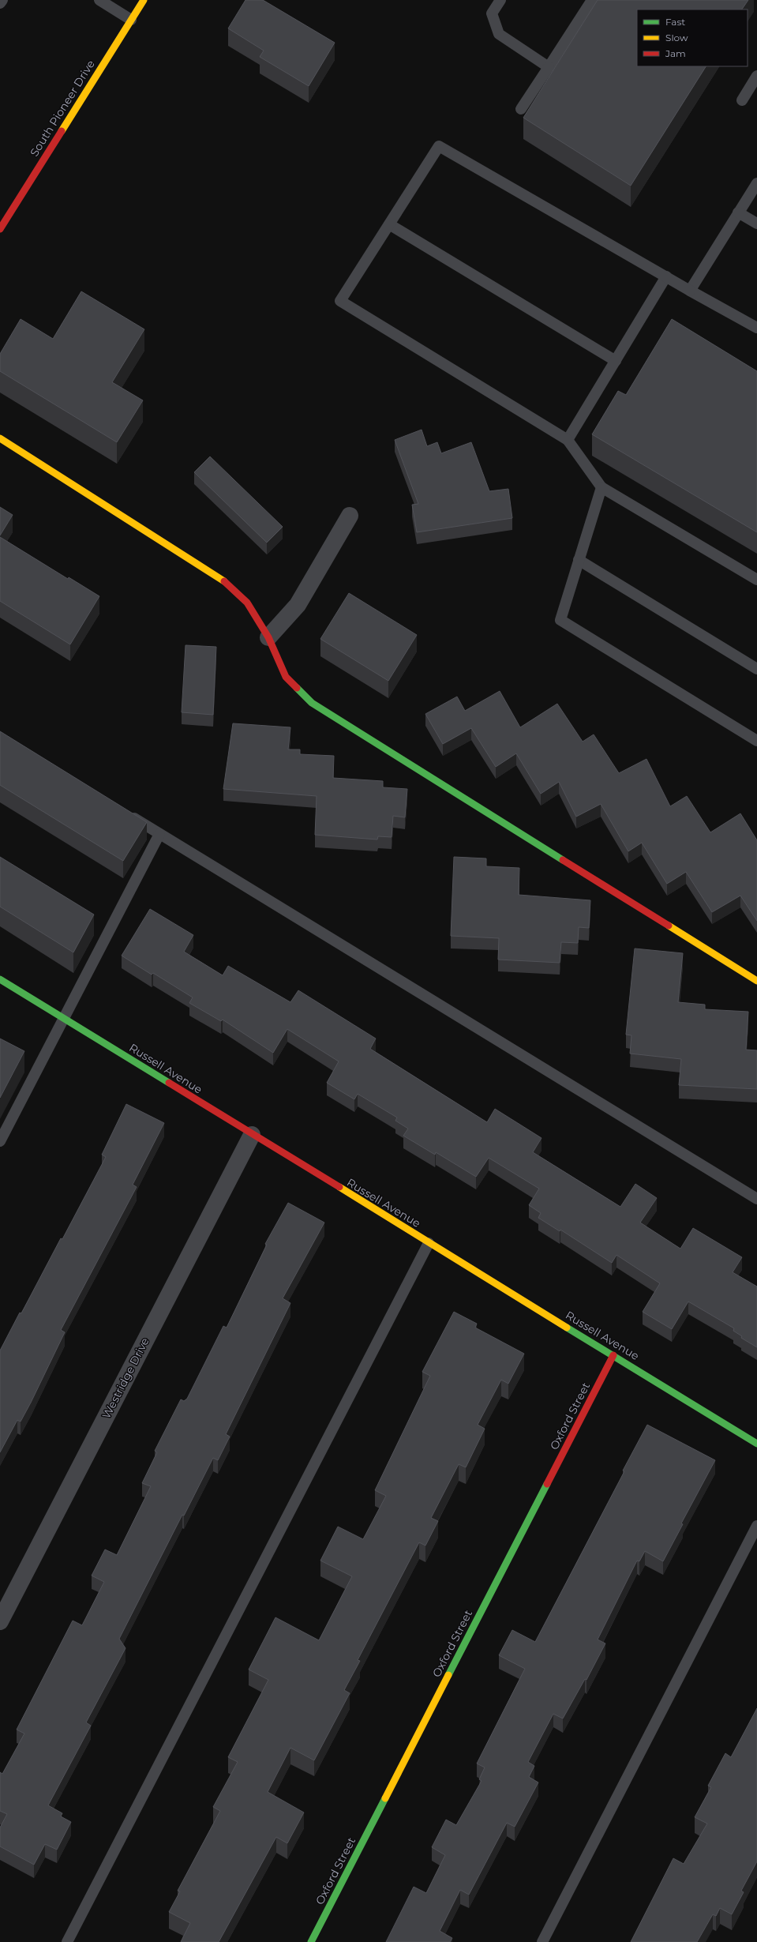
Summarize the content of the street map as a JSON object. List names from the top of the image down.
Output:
{
  "streets": {
    "street": [
      "South Pioneer Drive",
      "Russell Avenue",
      "Westridge Drive",
      "Oxford Street"
    ]
  },
  "crossings": [
    ["Russell Avenue", "Westridge Drive"],
    ["Russell Avenue", "Oxford Street"]
  ],
  "legend": ["Fast", "Slow", "Jam"]
}
